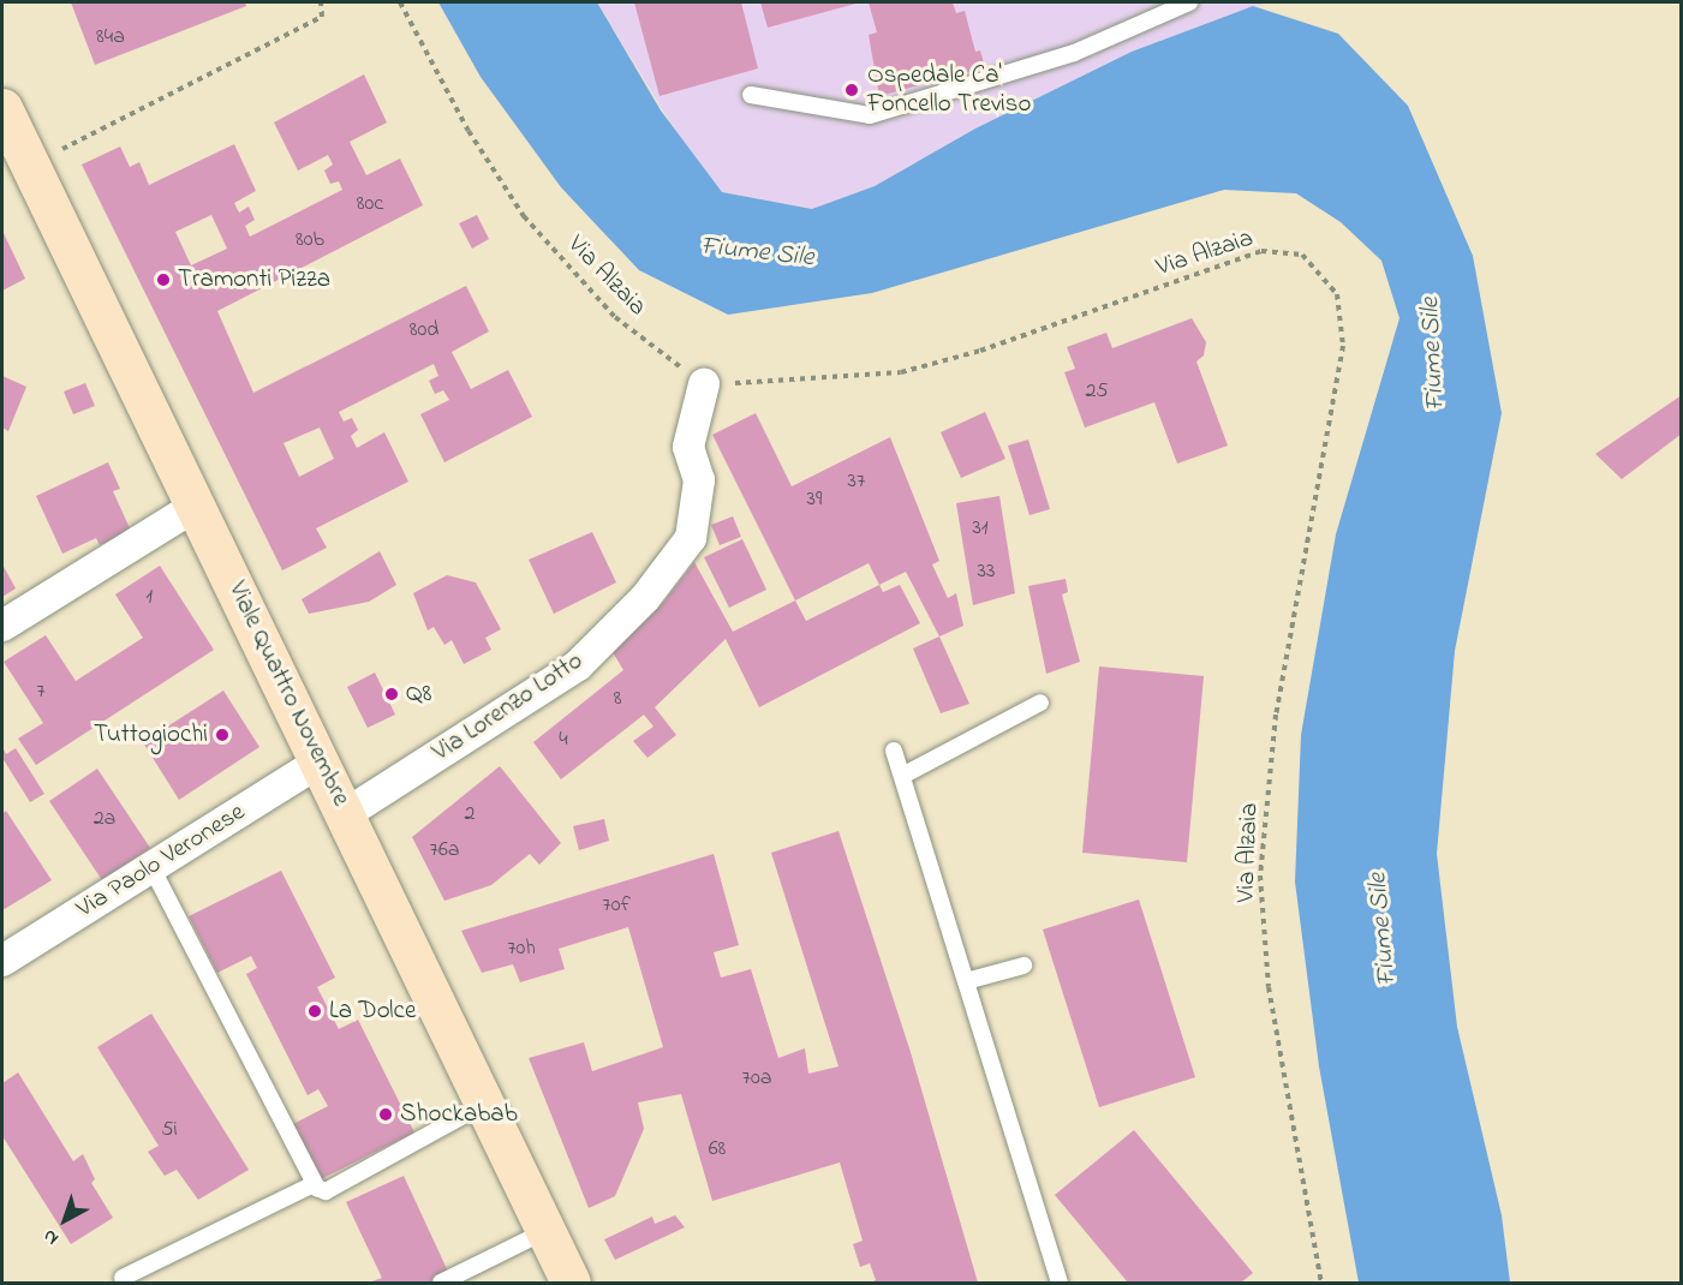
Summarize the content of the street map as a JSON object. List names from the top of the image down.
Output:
{
  "streets": {
    "main road": ["Viale Quattro Novembre"],
    "street": ["Via Lorenzo Lotto", "Via Paolo Veronese"],
    "path": ["Via Alzaia"]
  },
  "crossings": [
    ["Via Alzaia", "Via Lorenzo Lotto"],
    ["Viale Quattro Novembre", "Via Lorenzo Lotto"],
    ["Viale Quattro Novembre", "Via Paolo Veronese"]
  ],
  "water": ["Fiume Sile"],
  "places": [
    "Ospedale Ca' Foncello Treviso",
    "Tramonti Pizza",
    "Q8",
    "Tuttogiochi",
    "La Dolce",
    "Shockabab"
  ],
  "house_numbers": [
    "84a",
    "80c",
    "80b",
    "80d",
    "25",
    "37",
    "39",
    "31",
    "33",
    "1",
    "7",
    "8",
    "4",
    "2",
    "2a",
    "76a",
    "70f",
    "70h",
    "70a",
    "5i",
    "68"
  ],
  "north": "bottom left"
}
